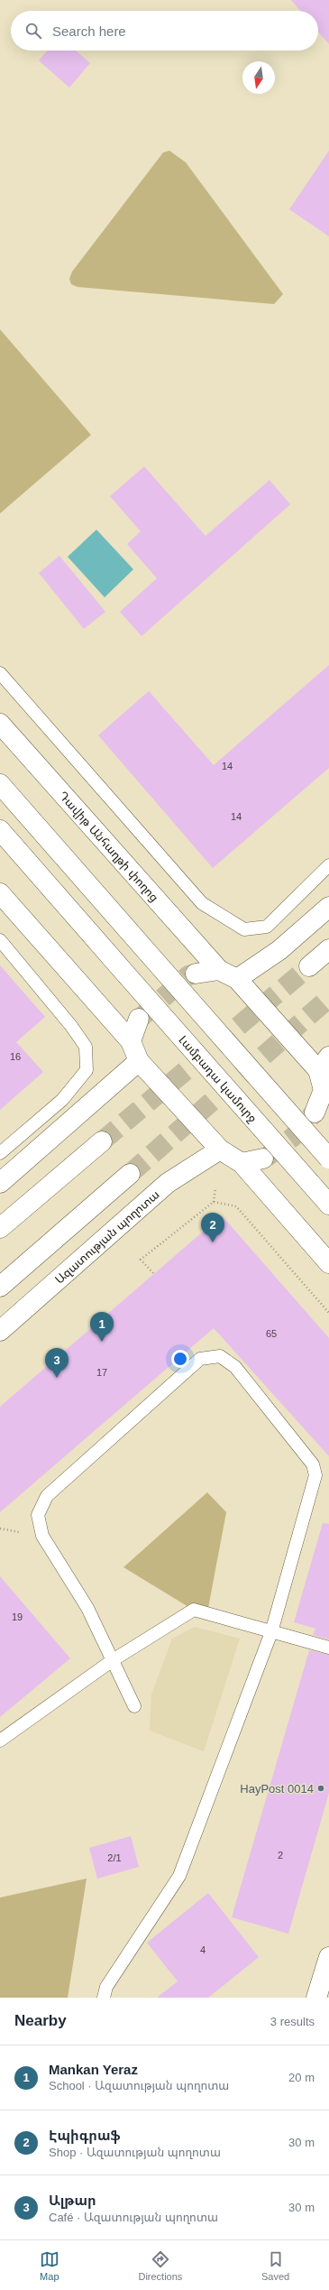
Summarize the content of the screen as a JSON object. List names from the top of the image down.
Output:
{
  "streets": {
    "main road": ["Դավիթ Անհաղթի փողոց", "Լամբադա կամուրջ", "Ազատության պողոտա"]
  },
  "places": ["HayPost 0014"],
  "house_numbers": [
    "14",
    "14",
    "16",
    "65",
    "17",
    "19",
    "2",
    "2/1",
    "4"
  ],
  "north": "bottom",
  "page": {
    "search": "Search here",
    "pins": ["2", "1", "3"],
    "heading": ["Nearby", "3 results"],
    "list": [
      {
        "mark": "1",
        "name": "Mankan Yeraz",
        "note": "School · Ազատության պողոտա",
        "value": "20 m"
      },
      {
        "mark": "2",
        "name": "Էպիգրաֆ",
        "note": "Shop · Ազատության պողոտա",
        "value": "30 m"
      },
      {
        "mark": "3",
        "name": "Ալթար",
        "note": "Café · Ազատության պողոտա",
        "value": "30 m"
      }
    ],
    "nav": ["Map", "Directions", "Saved"]
  }
}
